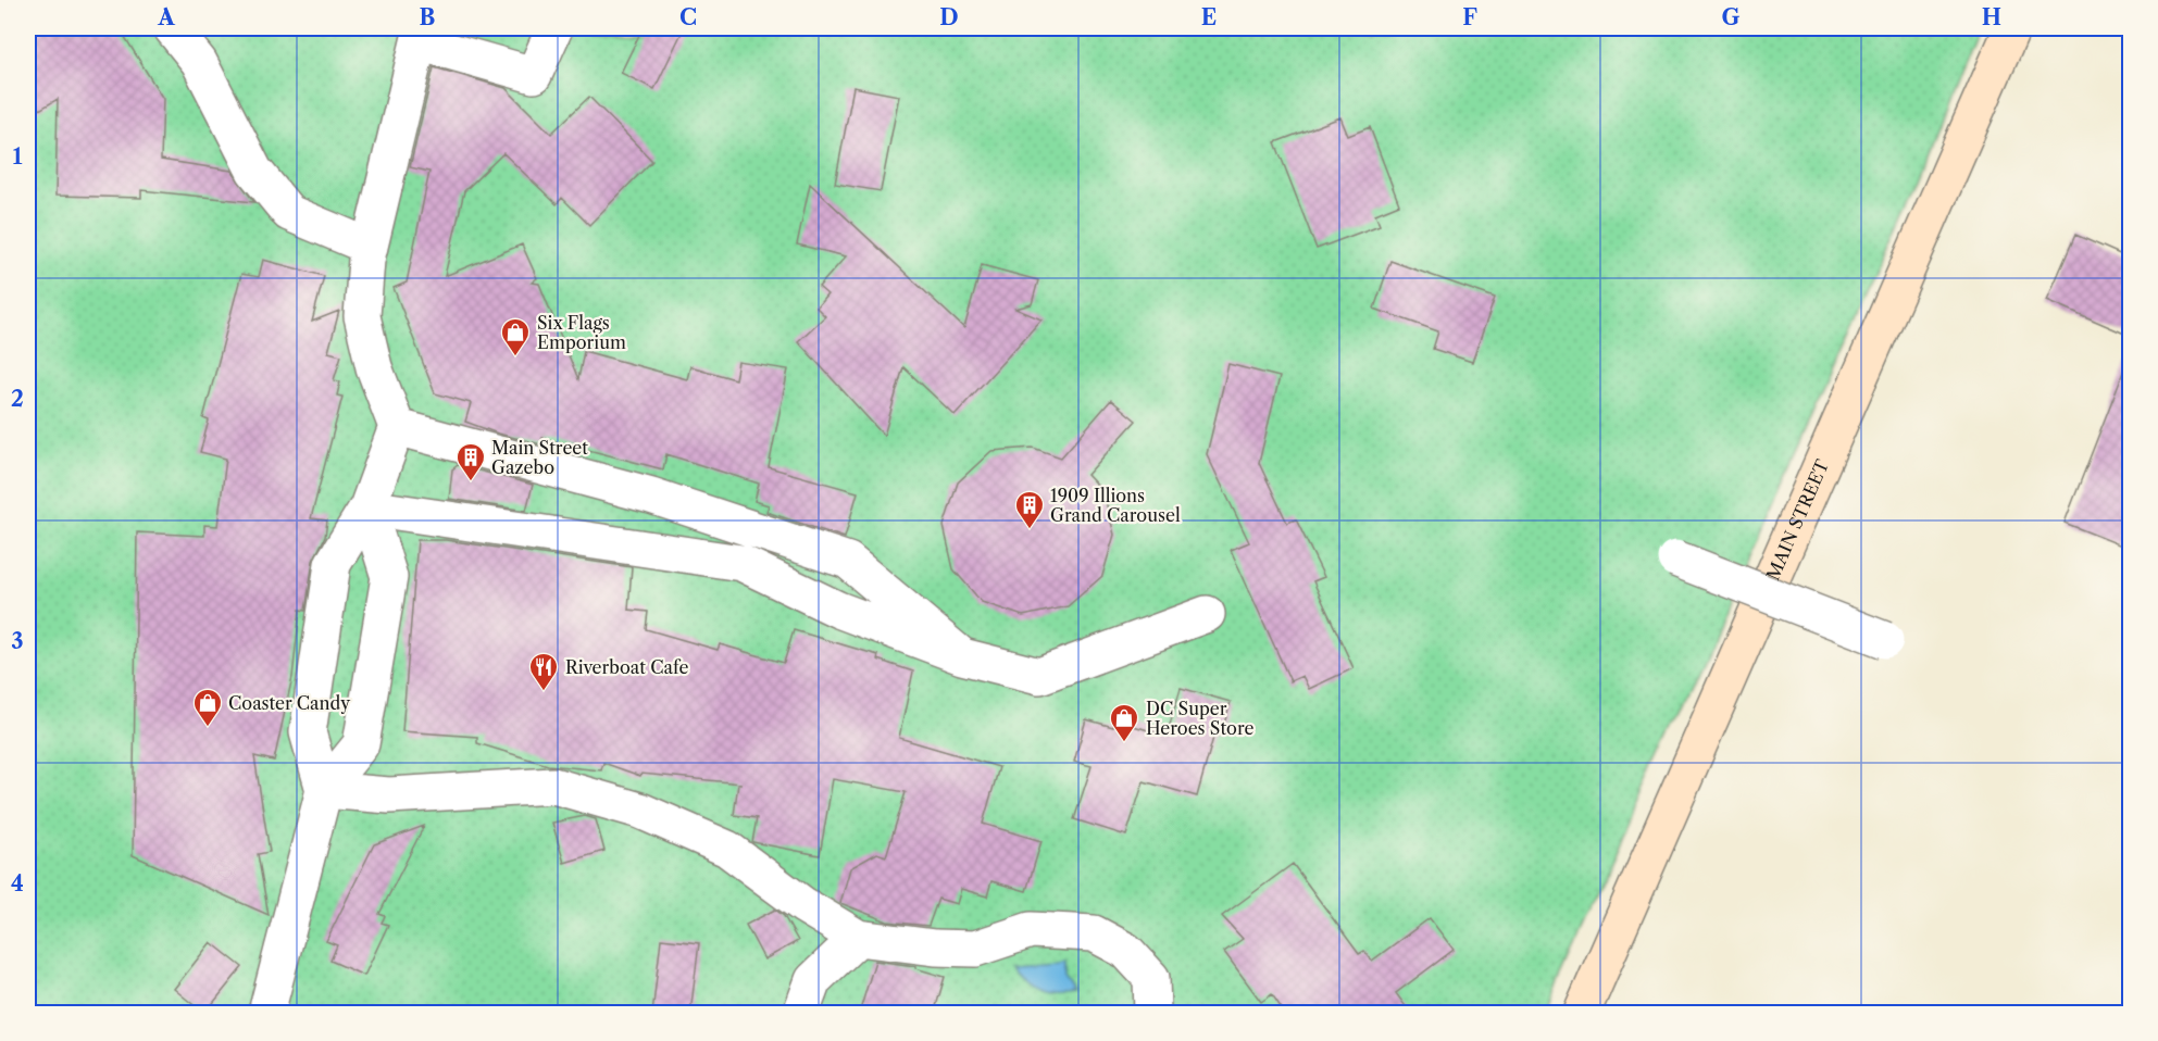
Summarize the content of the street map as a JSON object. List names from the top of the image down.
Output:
{
  "streets": {
    "main road": ["MAIN STREET"]
  },
  "places": {
    "shop": ["Six Flags Emporium", "Coaster Candy", "DC Super Heroes Store"],
    "building": ["Main Street Gazebo", "1909 Illions Grand Carousel"],
    "restaurant": ["Riverboat Cafe"]
  },
  "grid": {
    "columns": [
      "A",
      "B",
      "C",
      "D",
      "E",
      "F",
      "G",
      "H"
    ],
    "rows": [
      "1",
      "2",
      "3",
      "4"
    ]
  }
}
